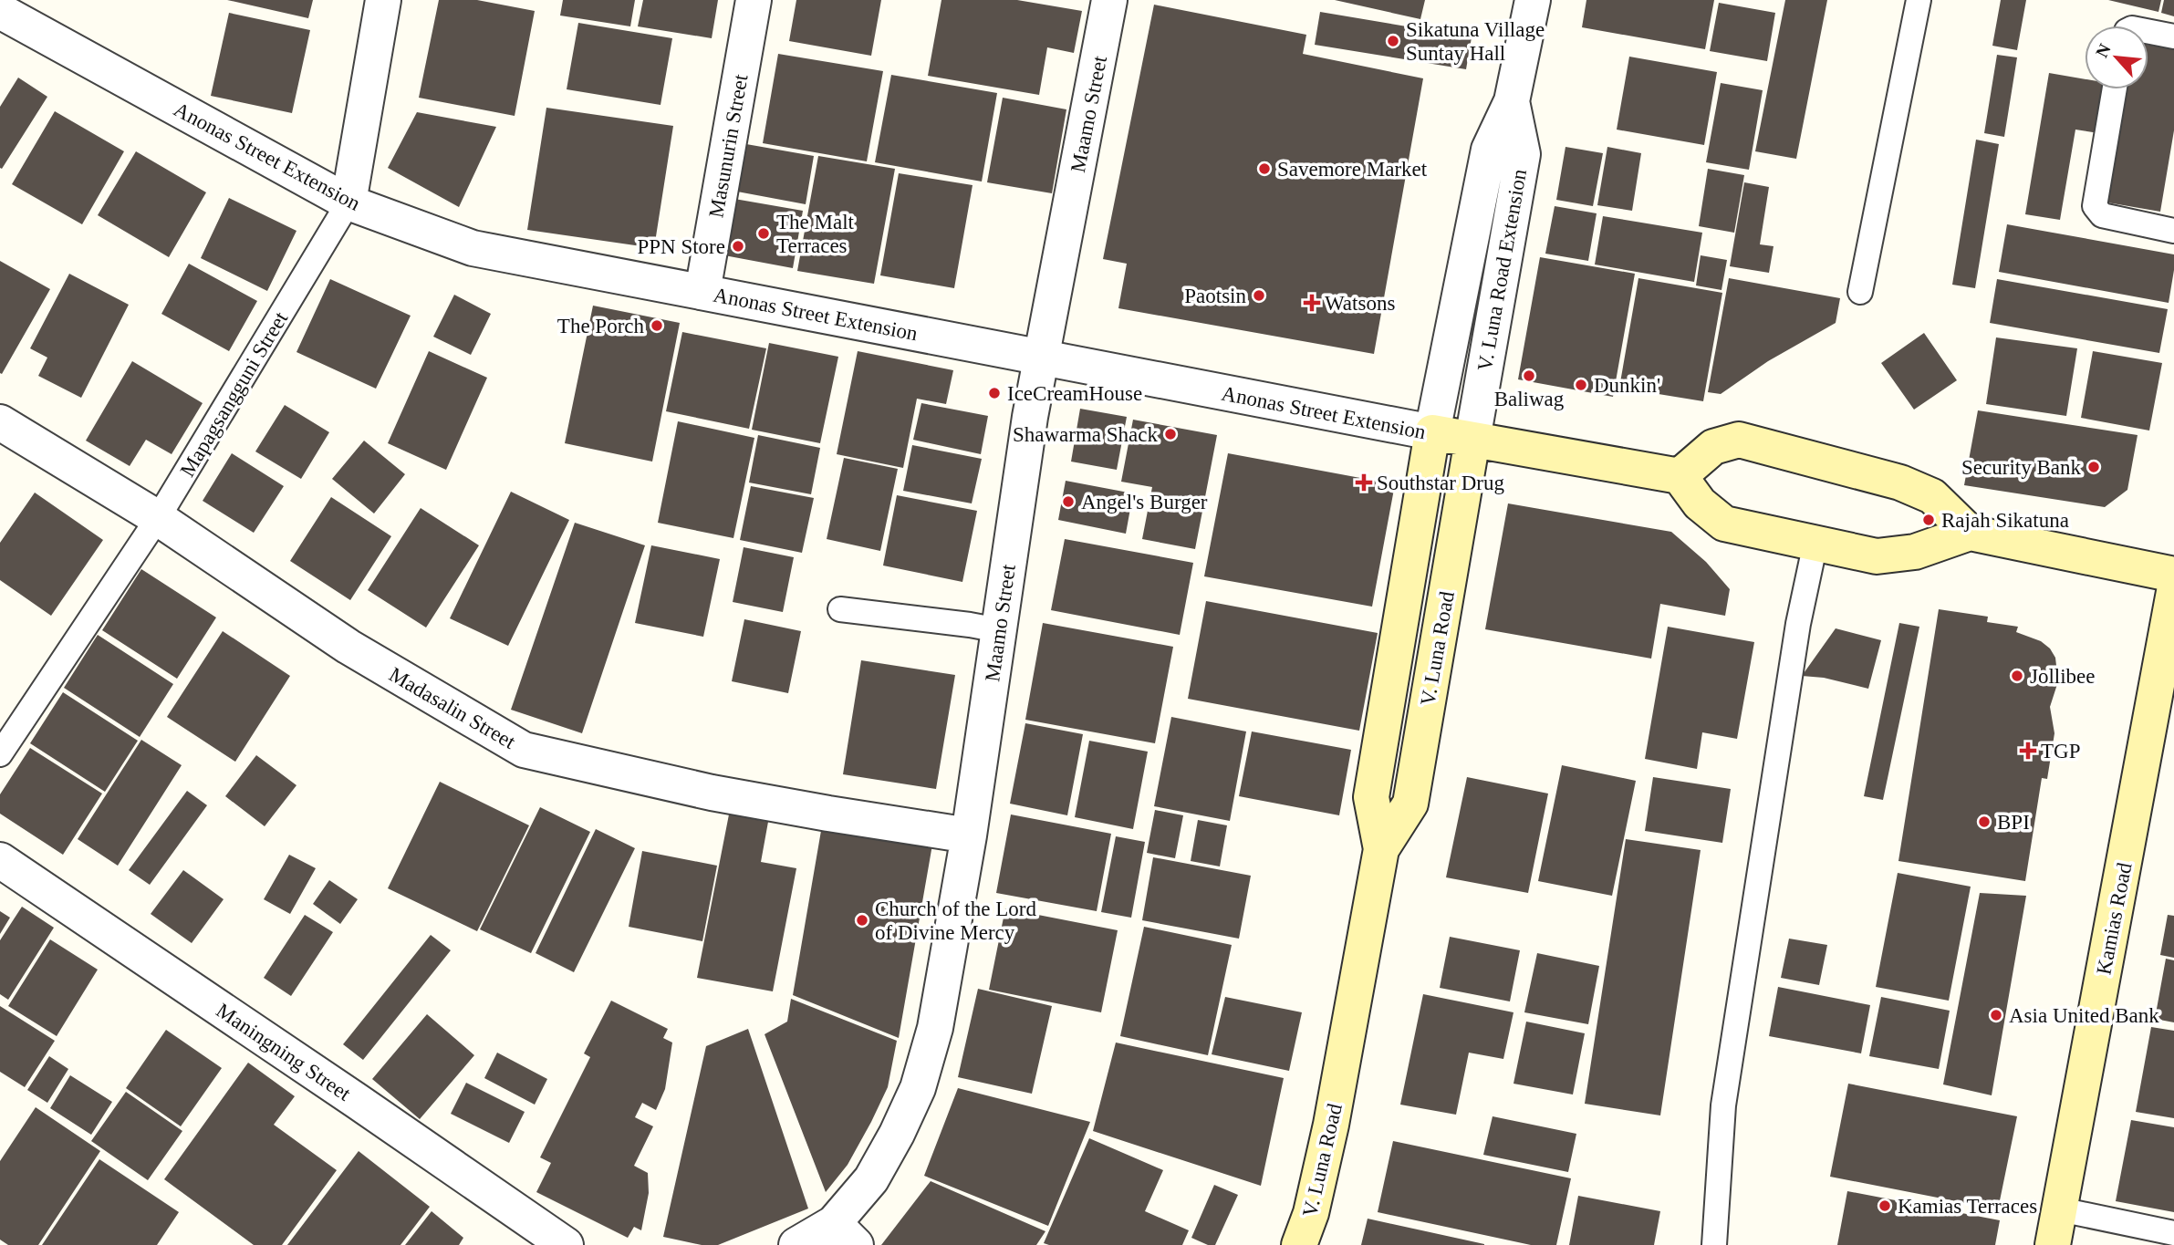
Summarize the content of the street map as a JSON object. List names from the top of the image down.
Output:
{
  "streets": {
    "main road": ["Anonas Street Extension", "V. Luna Road", "Kamias Road"],
    "street": [
      "Maamo Street",
      "Masunurin Street",
      "V. Luna Road Extension",
      "Mapagsangguni Street",
      "Madasalin Street",
      "Maningning Street"
    ]
  },
  "crossings": [
    ["Maamo Street", "Anonas Street Extension"],
    ["Maamo Street", "Madasalin Street"],
    ["Masunurin Street", "Anonas Street Extension"],
    ["Anonas Street Extension", "V. Luna Road Extension"],
    ["Anonas Street Extension", "Mapagsangguni Street"],
    ["Anonas Street Extension", "V. Luna Road"],
    ["V. Luna Road Extension", "V. Luna Road"],
    ["Mapagsangguni Street", "Madasalin Street"]
  ],
  "places": {
    "other": [
      "Sikatuna Village Suntay Hall",
      "Savemore Market",
      "The Malt Terraces",
      "PPN Store",
      "Paotsin",
      "The Porch",
      "Baliwag",
      "Dunkin'",
      "IceCreamHouse",
      "Shawarma Shack",
      "Security Bank",
      "Angel's Burger",
      "Rajah Sikatuna",
      "Jollibee",
      "BPI",
      "Church of the Lord of Divine Mercy",
      "Asia United Bank",
      "Kamias Terraces"
    ],
    "health": ["Watsons", "Southstar Drug", "TGP"]
  },
  "north": "top left"
}
